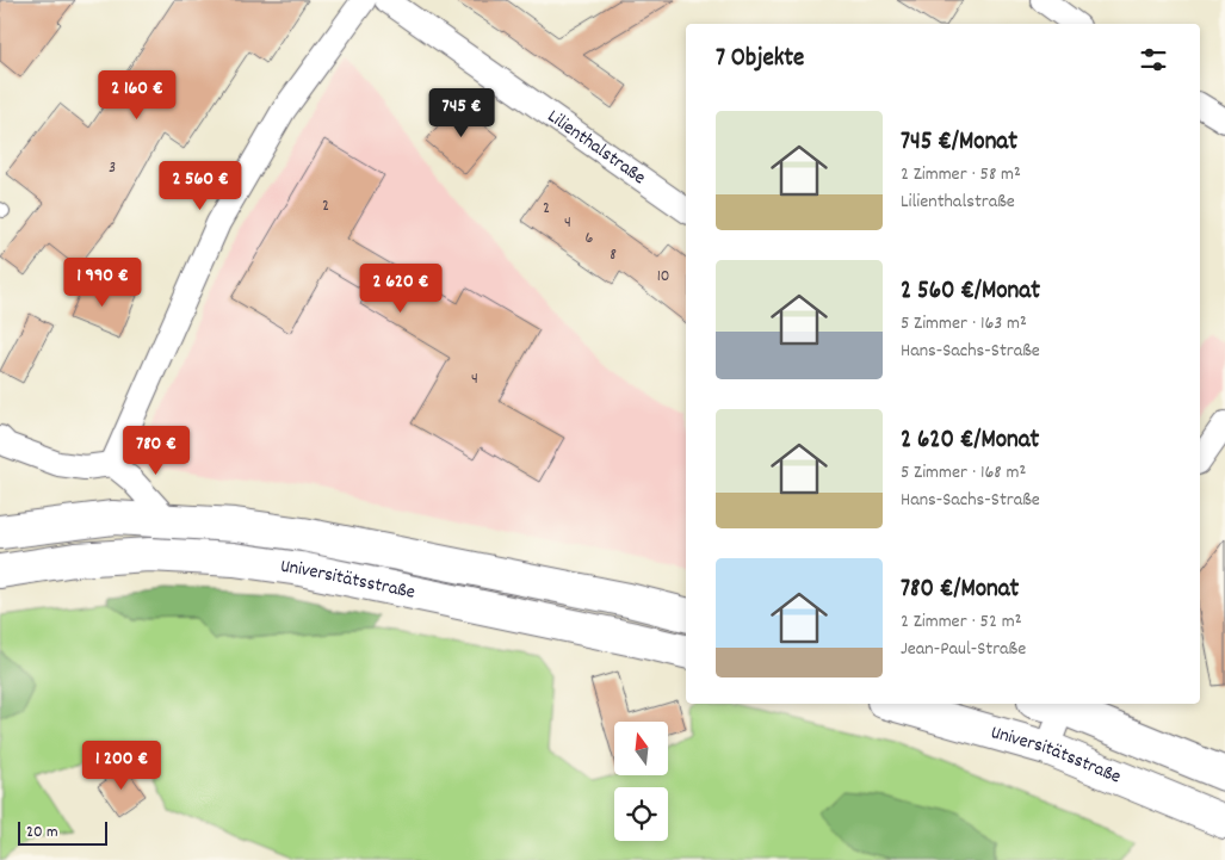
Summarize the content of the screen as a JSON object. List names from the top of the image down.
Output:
{
  "streets": {
    "main road": ["Universitätsstraße"],
    "street": ["Lilienthalstraße"]
  },
  "house_numbers": [
    "3",
    "2",
    "2",
    "4",
    "6",
    "8",
    "10",
    "4"
  ],
  "scale_bar": "20 m",
  "north": "top",
  "page": {
    "heading": "7 Objekte",
    "price": [
      "2 160 €",
      "745 €",
      "2 560 €",
      "1 990 €",
      "2 620 €",
      "780 €",
      "1 200 €"
    ],
    "list": [
      {
        "name": "745 €/Monat",
        "note": "2 Zimmer · 58 m² · Lilienthalstraße"
      },
      {
        "name": "2 560 €/Monat",
        "note": "5 Zimmer · 163 m² · Hans-Sachs-Straße"
      },
      {
        "name": "2 620 €/Monat",
        "note": "5 Zimmer · 168 m² · Hans-Sachs-Straße"
      },
      {
        "name": "780 €/Monat",
        "note": "2 Zimmer · 52 m² · Jean-Paul-Straße"
      }
    ],
    "scale": "20 m"
  }
}
